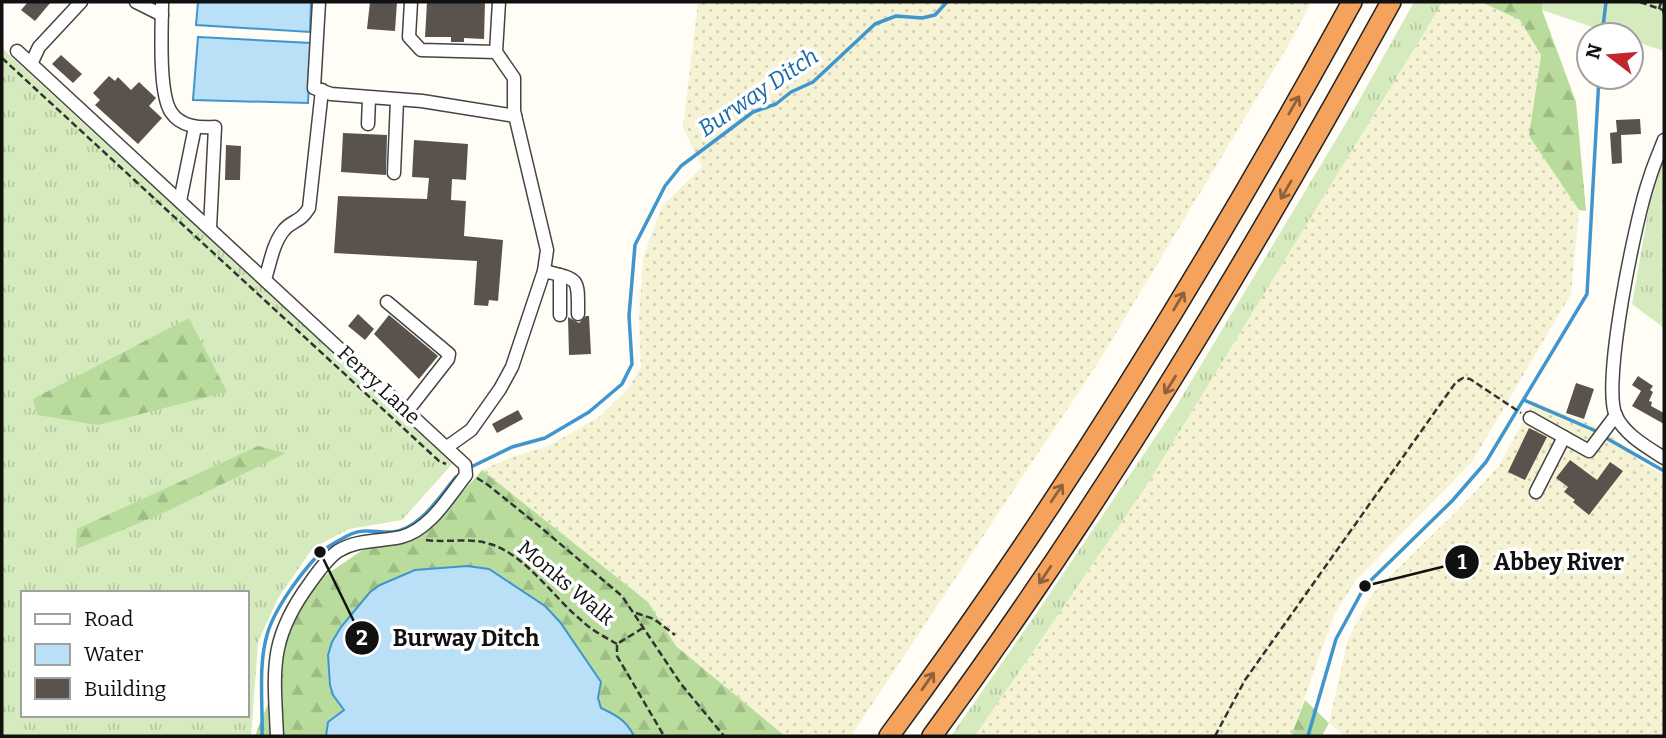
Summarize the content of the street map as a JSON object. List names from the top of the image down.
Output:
{
  "streets": {
    "path": ["Ferry Lane", "Monks Walk"]
  },
  "crossings": [
    ["Ferry Lane", "Monks Walk"]
  ],
  "water": ["Burway Ditch"],
  "places": ["Burway Ditch", "Abbey River"],
  "legend": ["Road", "Water", "Building"],
  "north": "left"
}
